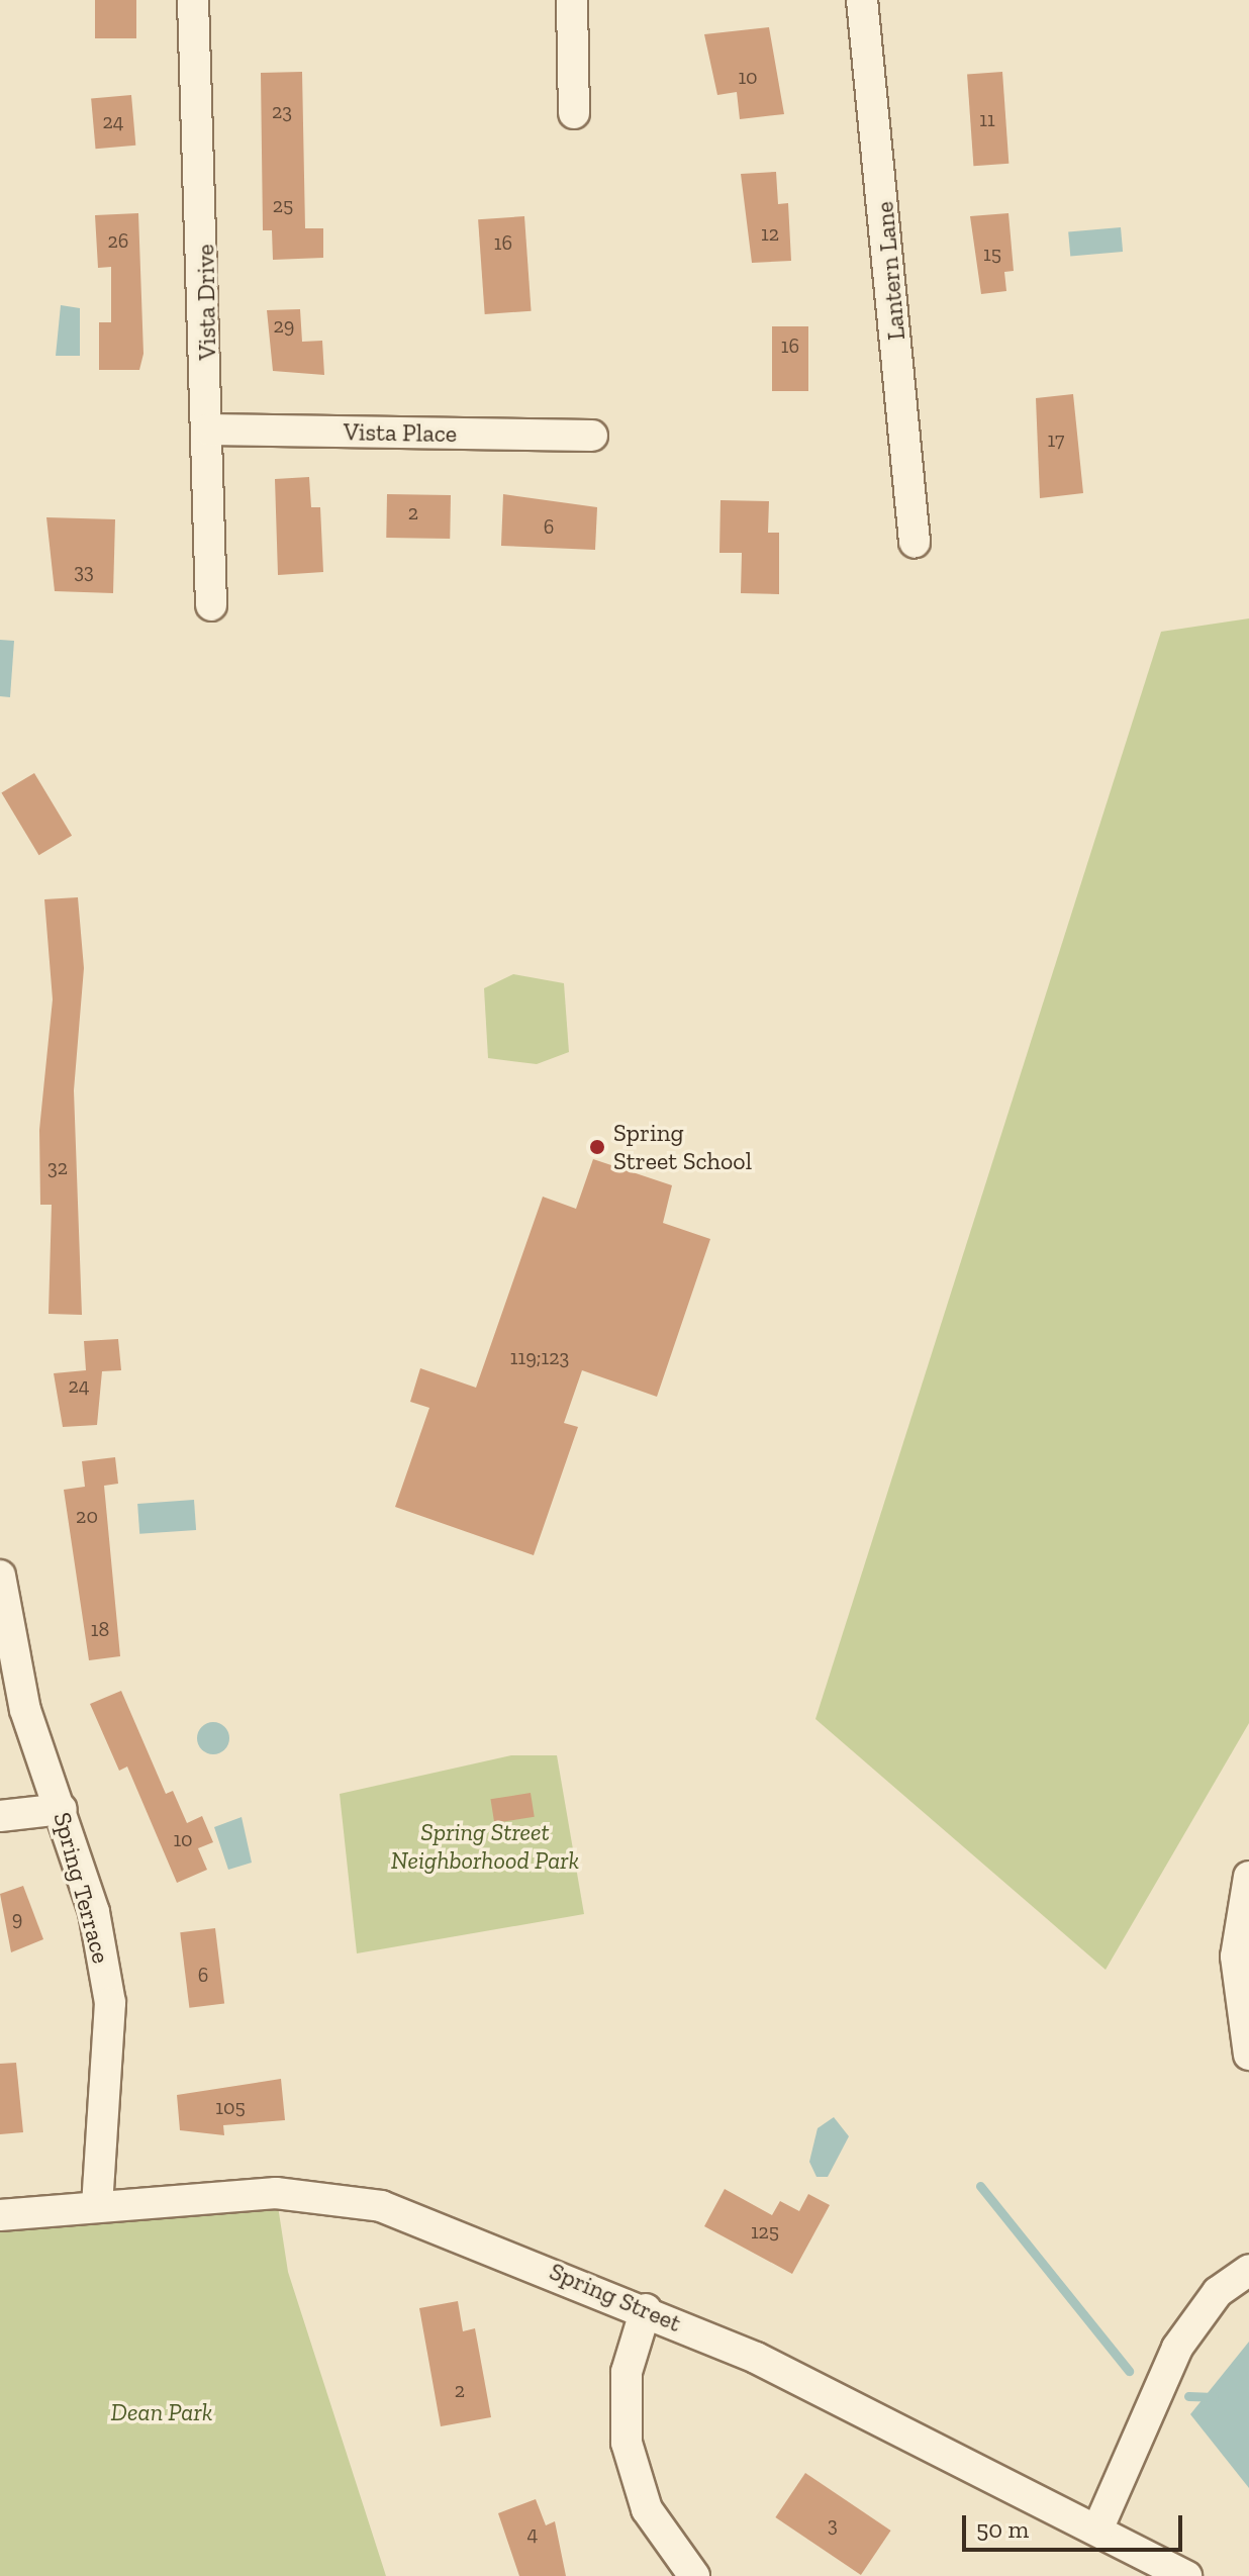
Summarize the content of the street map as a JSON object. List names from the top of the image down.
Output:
{
  "streets": {
    "street": [
      "Lantern Lane",
      "Vista Drive",
      "Vista Place",
      "Spring Terrace",
      "Spring Street"
    ]
  },
  "crossings": [
    ["Vista Drive", "Vista Place"],
    ["Spring Terrace", "Spring Street"]
  ],
  "parks": ["Spring Street Neighborhood Park", "Dean Park"],
  "places": ["Spring Street School"],
  "house_numbers": [
    "10",
    "23",
    "11",
    "24",
    "25",
    "12",
    "26",
    "16",
    "15",
    "29",
    "16",
    "17",
    "2",
    "6",
    "33",
    "32",
    "119;123",
    "24",
    "20",
    "18",
    "10",
    "9",
    "6",
    "105",
    "125",
    "2",
    "3",
    "4"
  ],
  "scale_bar": "50 m"
}
